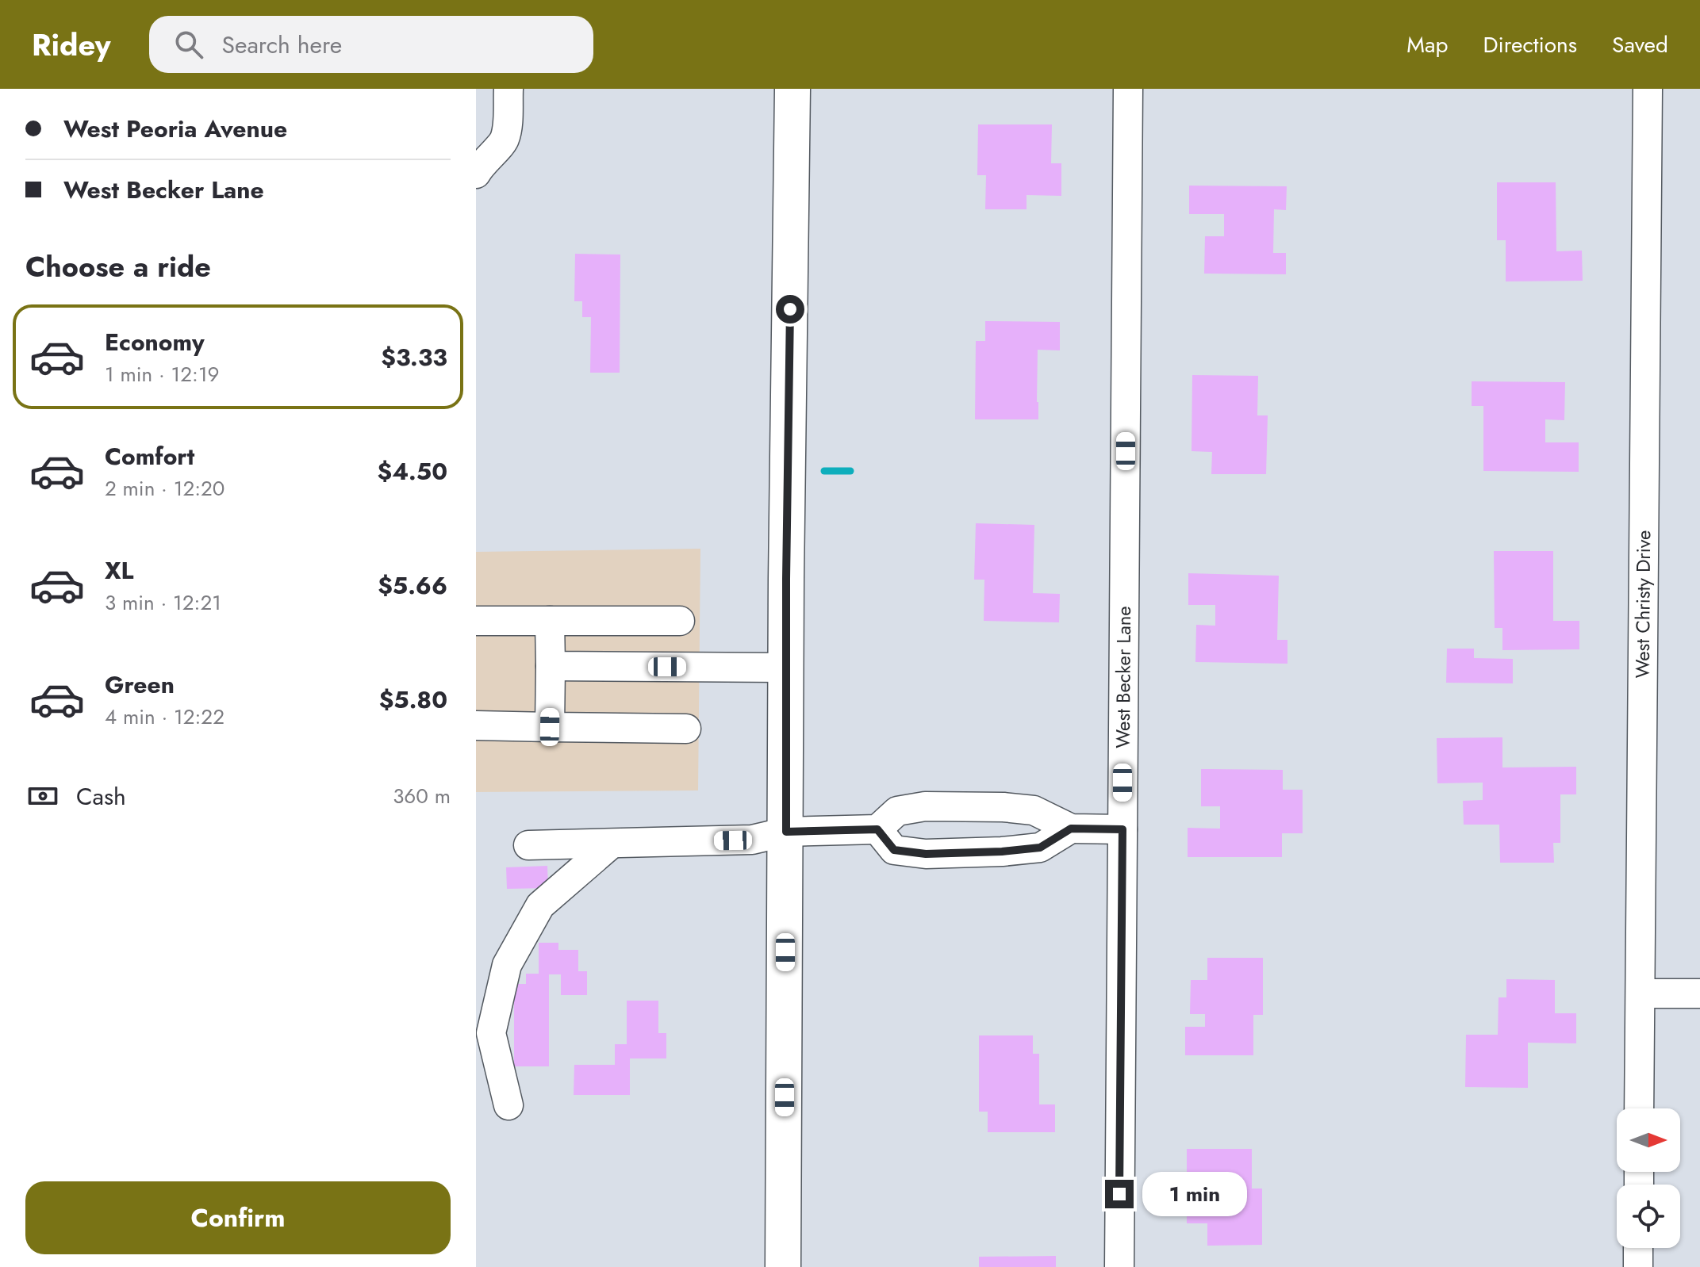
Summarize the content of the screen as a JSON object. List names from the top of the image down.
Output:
{
  "streets": {
    "street": ["West Christy Drive", "West Becker Lane"]
  },
  "north": "right",
  "page": {
    "header": "Ridey",
    "search": "Search here",
    "nav": ["Map", "Directions", "Saved"],
    "banner": ["West Peoria Avenue", "West Becker Lane"],
    "heading": "Choose a ride",
    "list": [
      {
        "name": "Economy",
        "note": "1 min · 12:19",
        "value": "$3.33"
      },
      {
        "name": "Comfort",
        "note": "2 min · 12:20",
        "value": "$4.50"
      },
      {
        "name": "XL",
        "note": "3 min · 12:21",
        "value": "$5.66"
      },
      {
        "name": "Green",
        "note": "4 min · 12:22",
        "value": "$5.80"
      }
    ],
    "pay": ["Cash", "360 m"],
    "buttons": "Confirm",
    "bubble": "1 min"
  }
}
